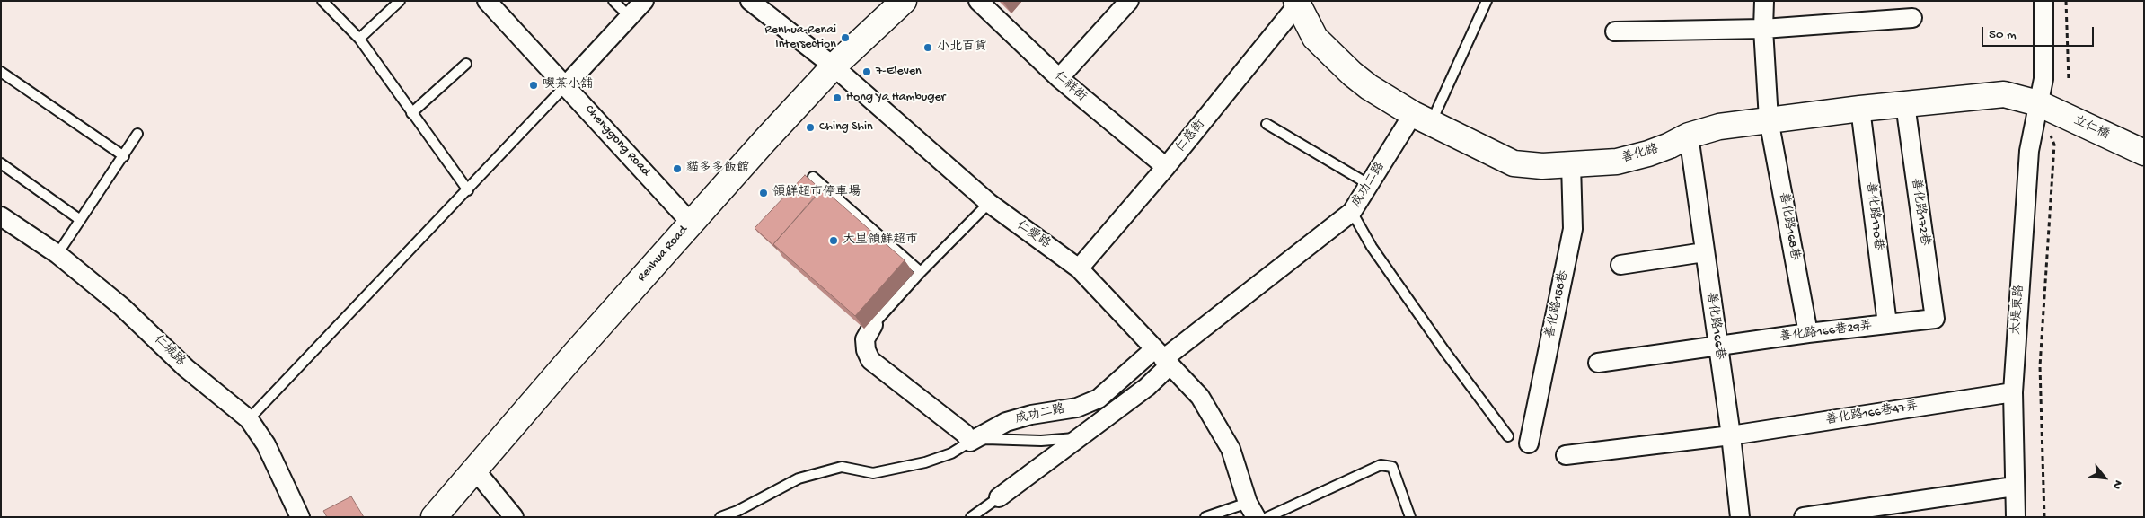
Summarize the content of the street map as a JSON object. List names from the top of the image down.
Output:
{
  "streets": {
    "street": [
      "仁祥街",
      "立仁橋",
      "仁慈街",
      "Chenggong Road",
      "善化路",
      "成功二路",
      "善化路172巷",
      "善化路170巷",
      "善化路168巷",
      "仁愛路",
      "Renhua Road",
      "善化路158巷",
      "太堤東路",
      "善化路166巷",
      "善化路166巷29弄",
      "仁城路",
      "善化路166巷47弄"
    ]
  },
  "crossings": [
    ["仁祥街", "仁慈街"],
    ["立仁橋", "善化路"],
    ["立仁橋", "太堤東路"],
    ["仁慈街", "善化路"],
    ["仁慈街", "仁愛路"],
    ["Chenggong Road", "Renhua Road"],
    ["善化路", "成功二路"],
    ["善化路", "善化路172巷"],
    ["善化路", "善化路170巷"],
    ["善化路", "善化路168巷"],
    ["善化路", "善化路158巷"],
    ["善化路", "太堤東路"],
    ["善化路", "善化路166巷"],
    ["成功二路", "仁愛路"],
    ["善化路172巷", "善化路166巷29弄"],
    ["善化路170巷", "善化路166巷29弄"],
    ["善化路168巷", "善化路166巷29弄"],
    ["仁愛路", "Renhua Road"],
    ["太堤東路", "善化路166巷47弄"],
    ["善化路166巷", "善化路166巷29弄"],
    ["善化路166巷", "善化路166巷47弄"]
  ],
  "places": [
    "Renhua-Renai Intersection",
    "小北百貨",
    "7-Eleven",
    "喫茶小舖",
    "Hong Ya Hambuger",
    "Ching Shin",
    "貓多多飯館",
    "領鮮超市停車場",
    "大里領鮮超市"
  ],
  "scale_bar": "50 m",
  "north": "bottom right"
}
